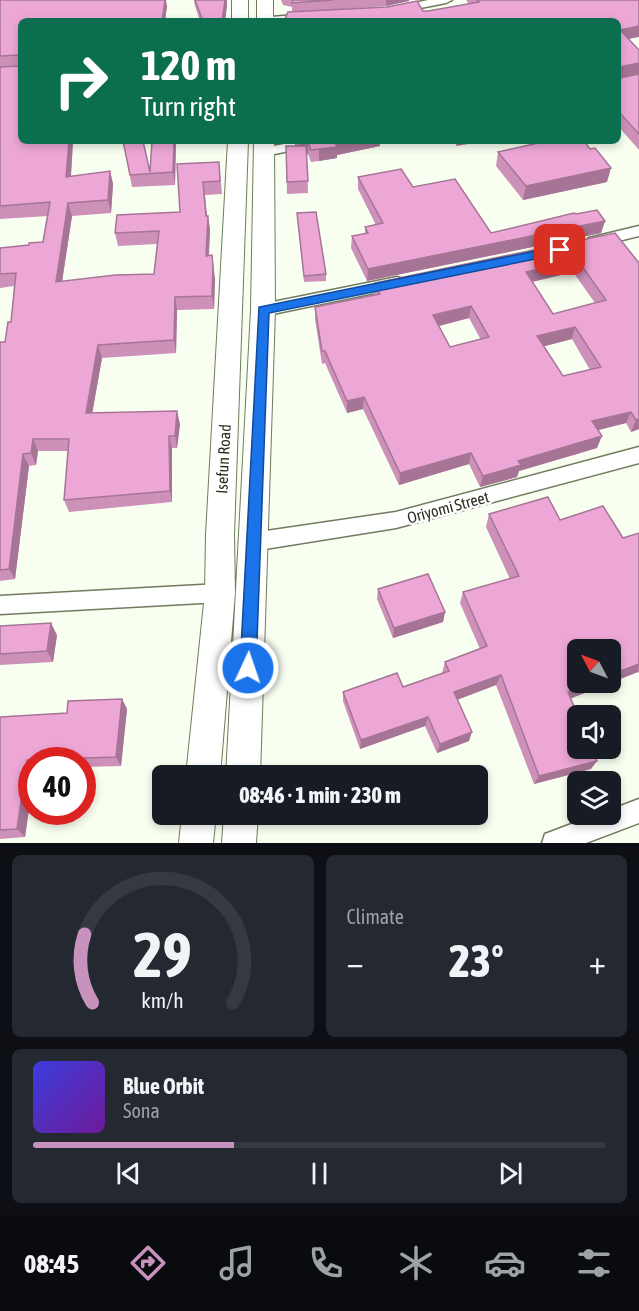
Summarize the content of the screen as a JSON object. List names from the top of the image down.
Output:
{
  "streets": {
    "street": ["Isefun Road", "Oriyomi Street"]
  },
  "crossings": [
    ["Isefun Road", "Oriyomi Street"]
  ],
  "north": "top left",
  "page": {
    "turn": ["120 m", "Turn right"],
    "limit": "40",
    "trip": "08:46 · 1 min · 230 m",
    "tile": "Climate",
    "heat": ["−", "23°", "+"],
    "song": ["Blue Orbit", "Sona"],
    "tabs": "08:45",
    "gauge": ["29", "km/h"]
  }
}
